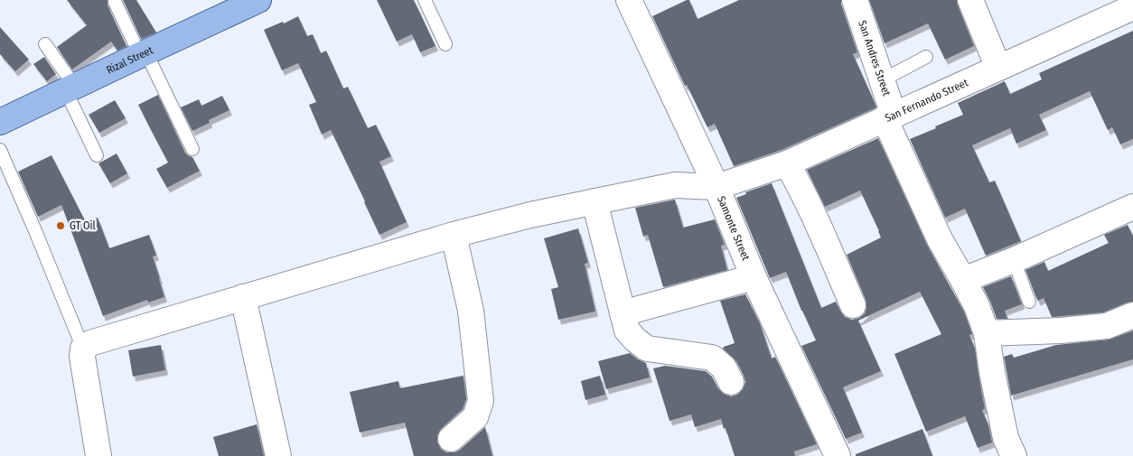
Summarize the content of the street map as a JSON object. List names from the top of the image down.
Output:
{
  "streets": {
    "main road": ["Rizal Street"],
    "street": ["San Andres Street", "San Fernando Street", "Samonte Street"]
  },
  "crossings": [
    ["San Andres Street", "San Fernando Street"],
    ["San Fernando Street", "Samonte Street"]
  ],
  "places": ["GT Oil"]
}
